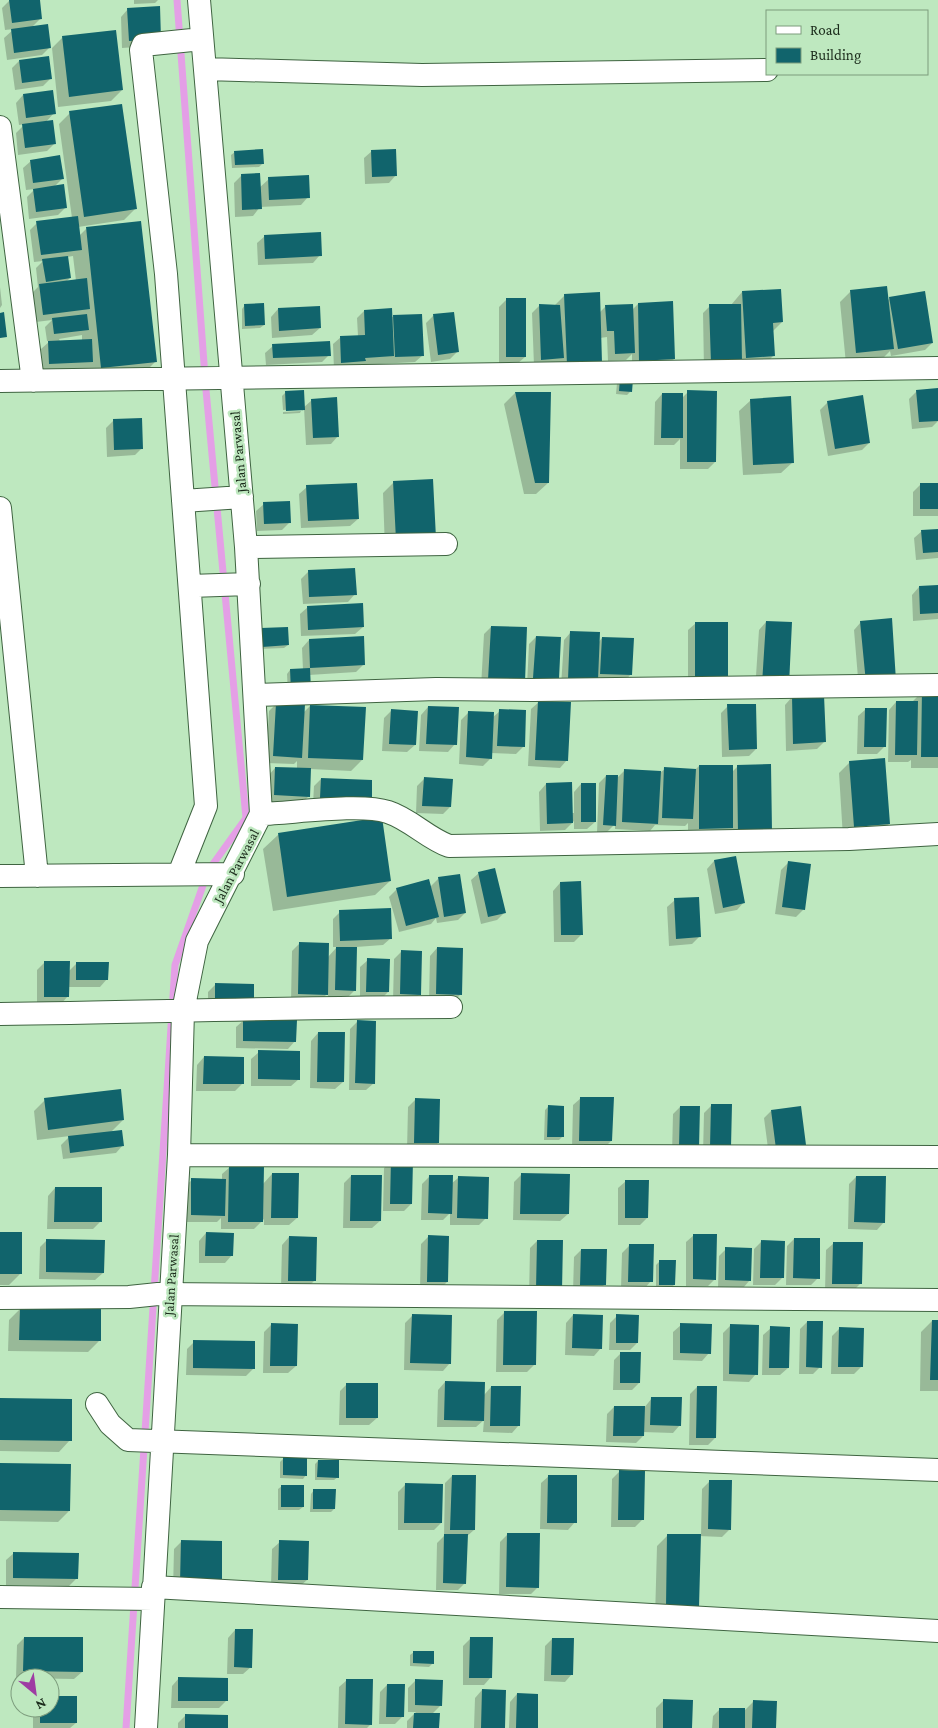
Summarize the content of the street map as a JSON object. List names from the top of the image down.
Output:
{
  "streets": {
    "street": ["Jalan Parwasal"]
  },
  "legend": ["Road", "Building"],
  "north": "bottom right"
}
